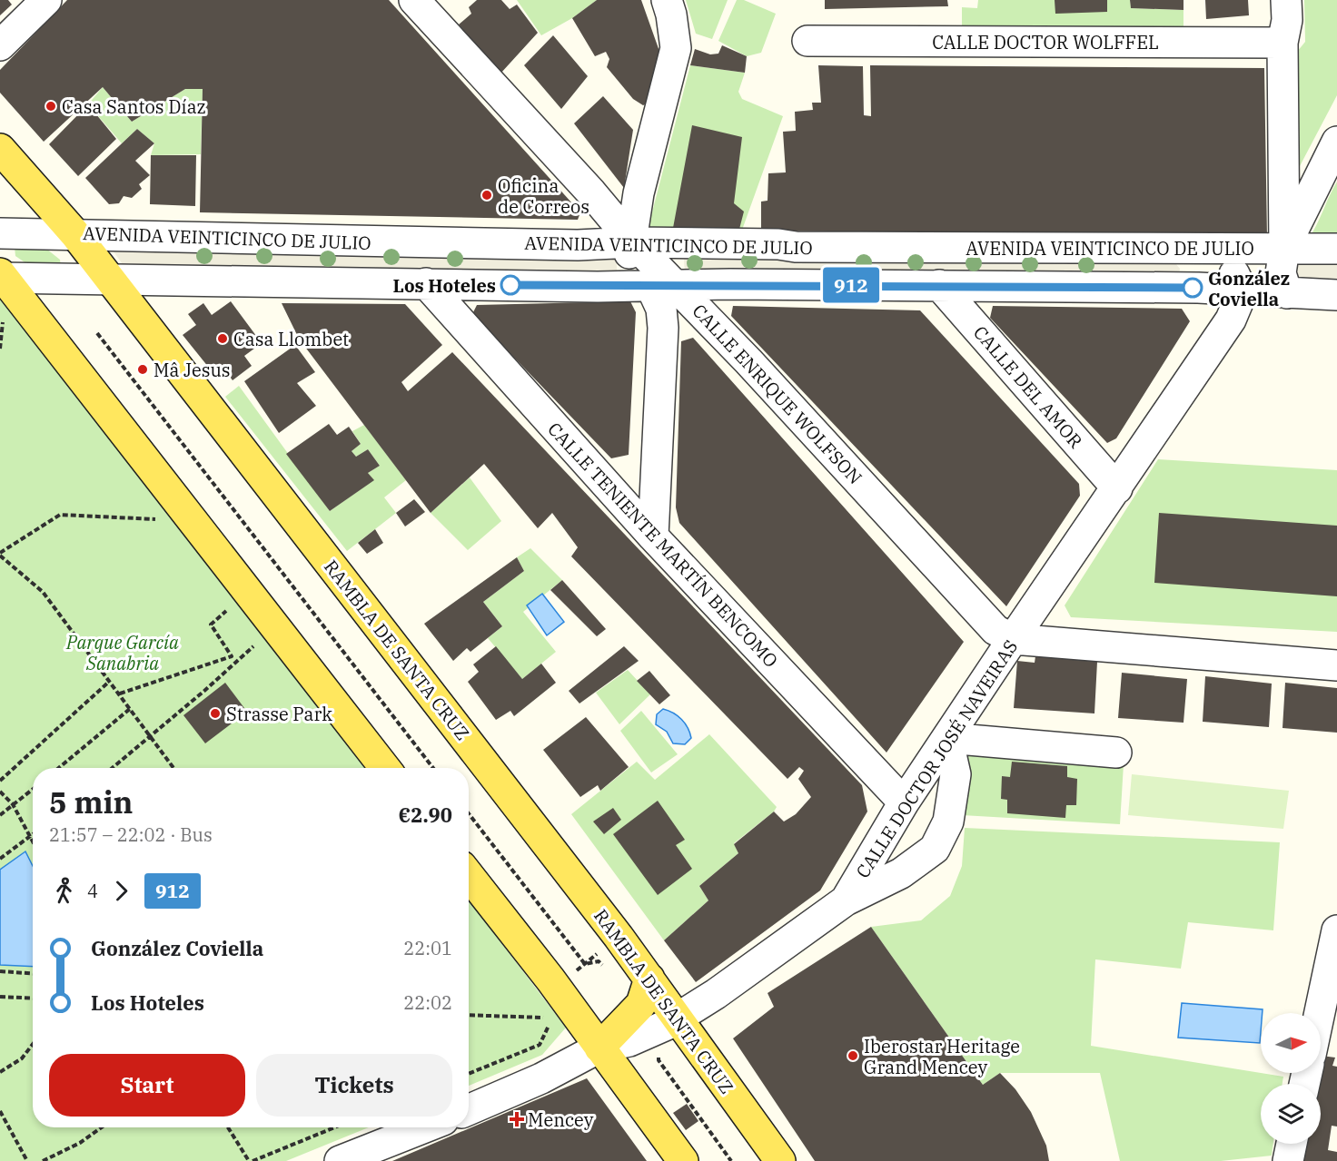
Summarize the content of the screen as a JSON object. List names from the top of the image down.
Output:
{
  "streets": {
    "main road": ["RAMBLA DE SANTA CRUZ"],
    "street": [
      "CALLE DOCTOR WOLFFEL",
      "AVENIDA VEINTICINCO DE JULIO",
      "CALLE DEL AMOR",
      "CALLE ENRIQUE WOLFSON",
      "CALLE TENIENTE MARTÍN BENCOMO",
      "CALLE DOCTOR JOSÉ NAVEIRAS"
    ]
  },
  "crossings": [
    ["AVENIDA VEINTICINCO DE JULIO", "CALLE DEL AMOR"],
    ["AVENIDA VEINTICINCO DE JULIO", "CALLE ENRIQUE WOLFSON"],
    ["AVENIDA VEINTICINCO DE JULIO", "CALLE TENIENTE MARTÍN BENCOMO"],
    ["AVENIDA VEINTICINCO DE JULIO", "RAMBLA DE SANTA CRUZ"],
    ["AVENIDA VEINTICINCO DE JULIO", "CALLE DOCTOR JOSÉ NAVEIRAS"],
    ["CALLE DEL AMOR", "CALLE DOCTOR JOSÉ NAVEIRAS"],
    ["CALLE ENRIQUE WOLFSON", "CALLE DOCTOR JOSÉ NAVEIRAS"],
    ["CALLE TENIENTE MARTÍN BENCOMO", "CALLE DOCTOR JOSÉ NAVEIRAS"],
    ["RAMBLA DE SANTA CRUZ", "CALLE DOCTOR JOSÉ NAVEIRAS"]
  ],
  "parks": ["Parque García Sanabria"],
  "places": {
    "other": [
      "Casa Santos Díaz",
      "Oficina de Correos",
      "Los Hoteles",
      "González Coviella",
      "Casa Llombet",
      "Mâ Jesus",
      "Strasse Park",
      "Iberostar Heritage Grand Mencey"
    ],
    "health": ["Mencey"]
  },
  "lines": ["bus line 912"],
  "north": "right",
  "page": {
    "on_map": "912",
    "heading": ["5 min", "21:57 – 22:02 · Bus", "€2.90"],
    "legs": ["4", "912"],
    "list": [
      {
        "name": "González Coviella",
        "value": "22:01"
      },
      {
        "name": "Los Hoteles",
        "value": "22:02"
      }
    ],
    "buttons": ["Start", "Tickets"]
  }
}
